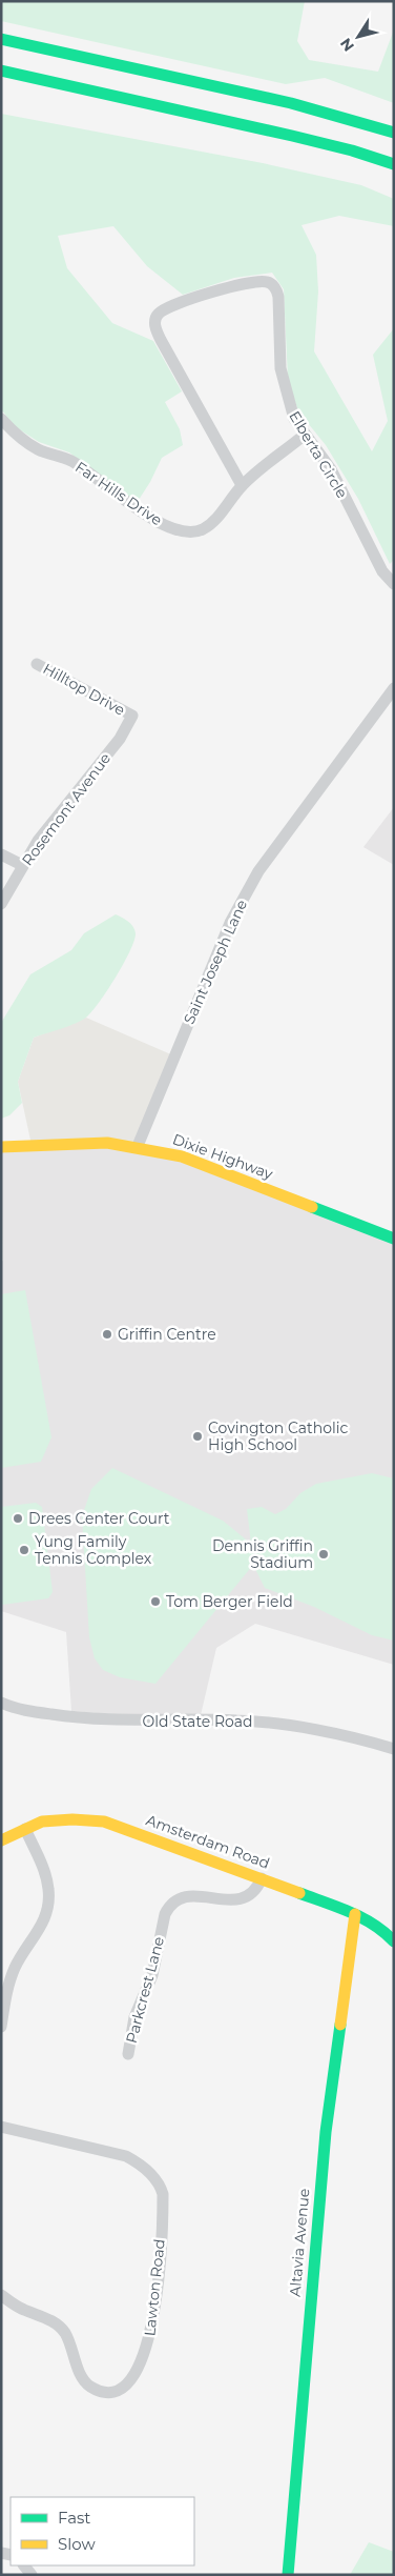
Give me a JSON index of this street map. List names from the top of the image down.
{
  "streets": {
    "main road": ["Dixie Highway", "Amsterdam Road", "Altavia Avenue"],
    "street": [
      "Elberta Circle",
      "Far Hills Drive",
      "Hilltop Drive",
      "Rosemont Avenue",
      "Saint Joseph Lane",
      "Old State Road",
      "Parkcrest Lane",
      "Lawton Road"
    ]
  },
  "crossings": [
    ["Elberta Circle", "Far Hills Drive"],
    ["Hilltop Drive", "Rosemont Avenue"],
    ["Saint Joseph Lane", "Dixie Highway"],
    ["Amsterdam Road", "Parkcrest Lane"],
    ["Amsterdam Road", "Altavia Avenue"]
  ],
  "places": [
    "Griffin Centre",
    "Covington Catholic High School",
    "Drees Center Court",
    "Yung Family Tennis Complex",
    "Dennis Griffin Stadium",
    "Tom Berger Field"
  ],
  "legend": ["Fast", "Slow"],
  "north": "bottom left"
}
